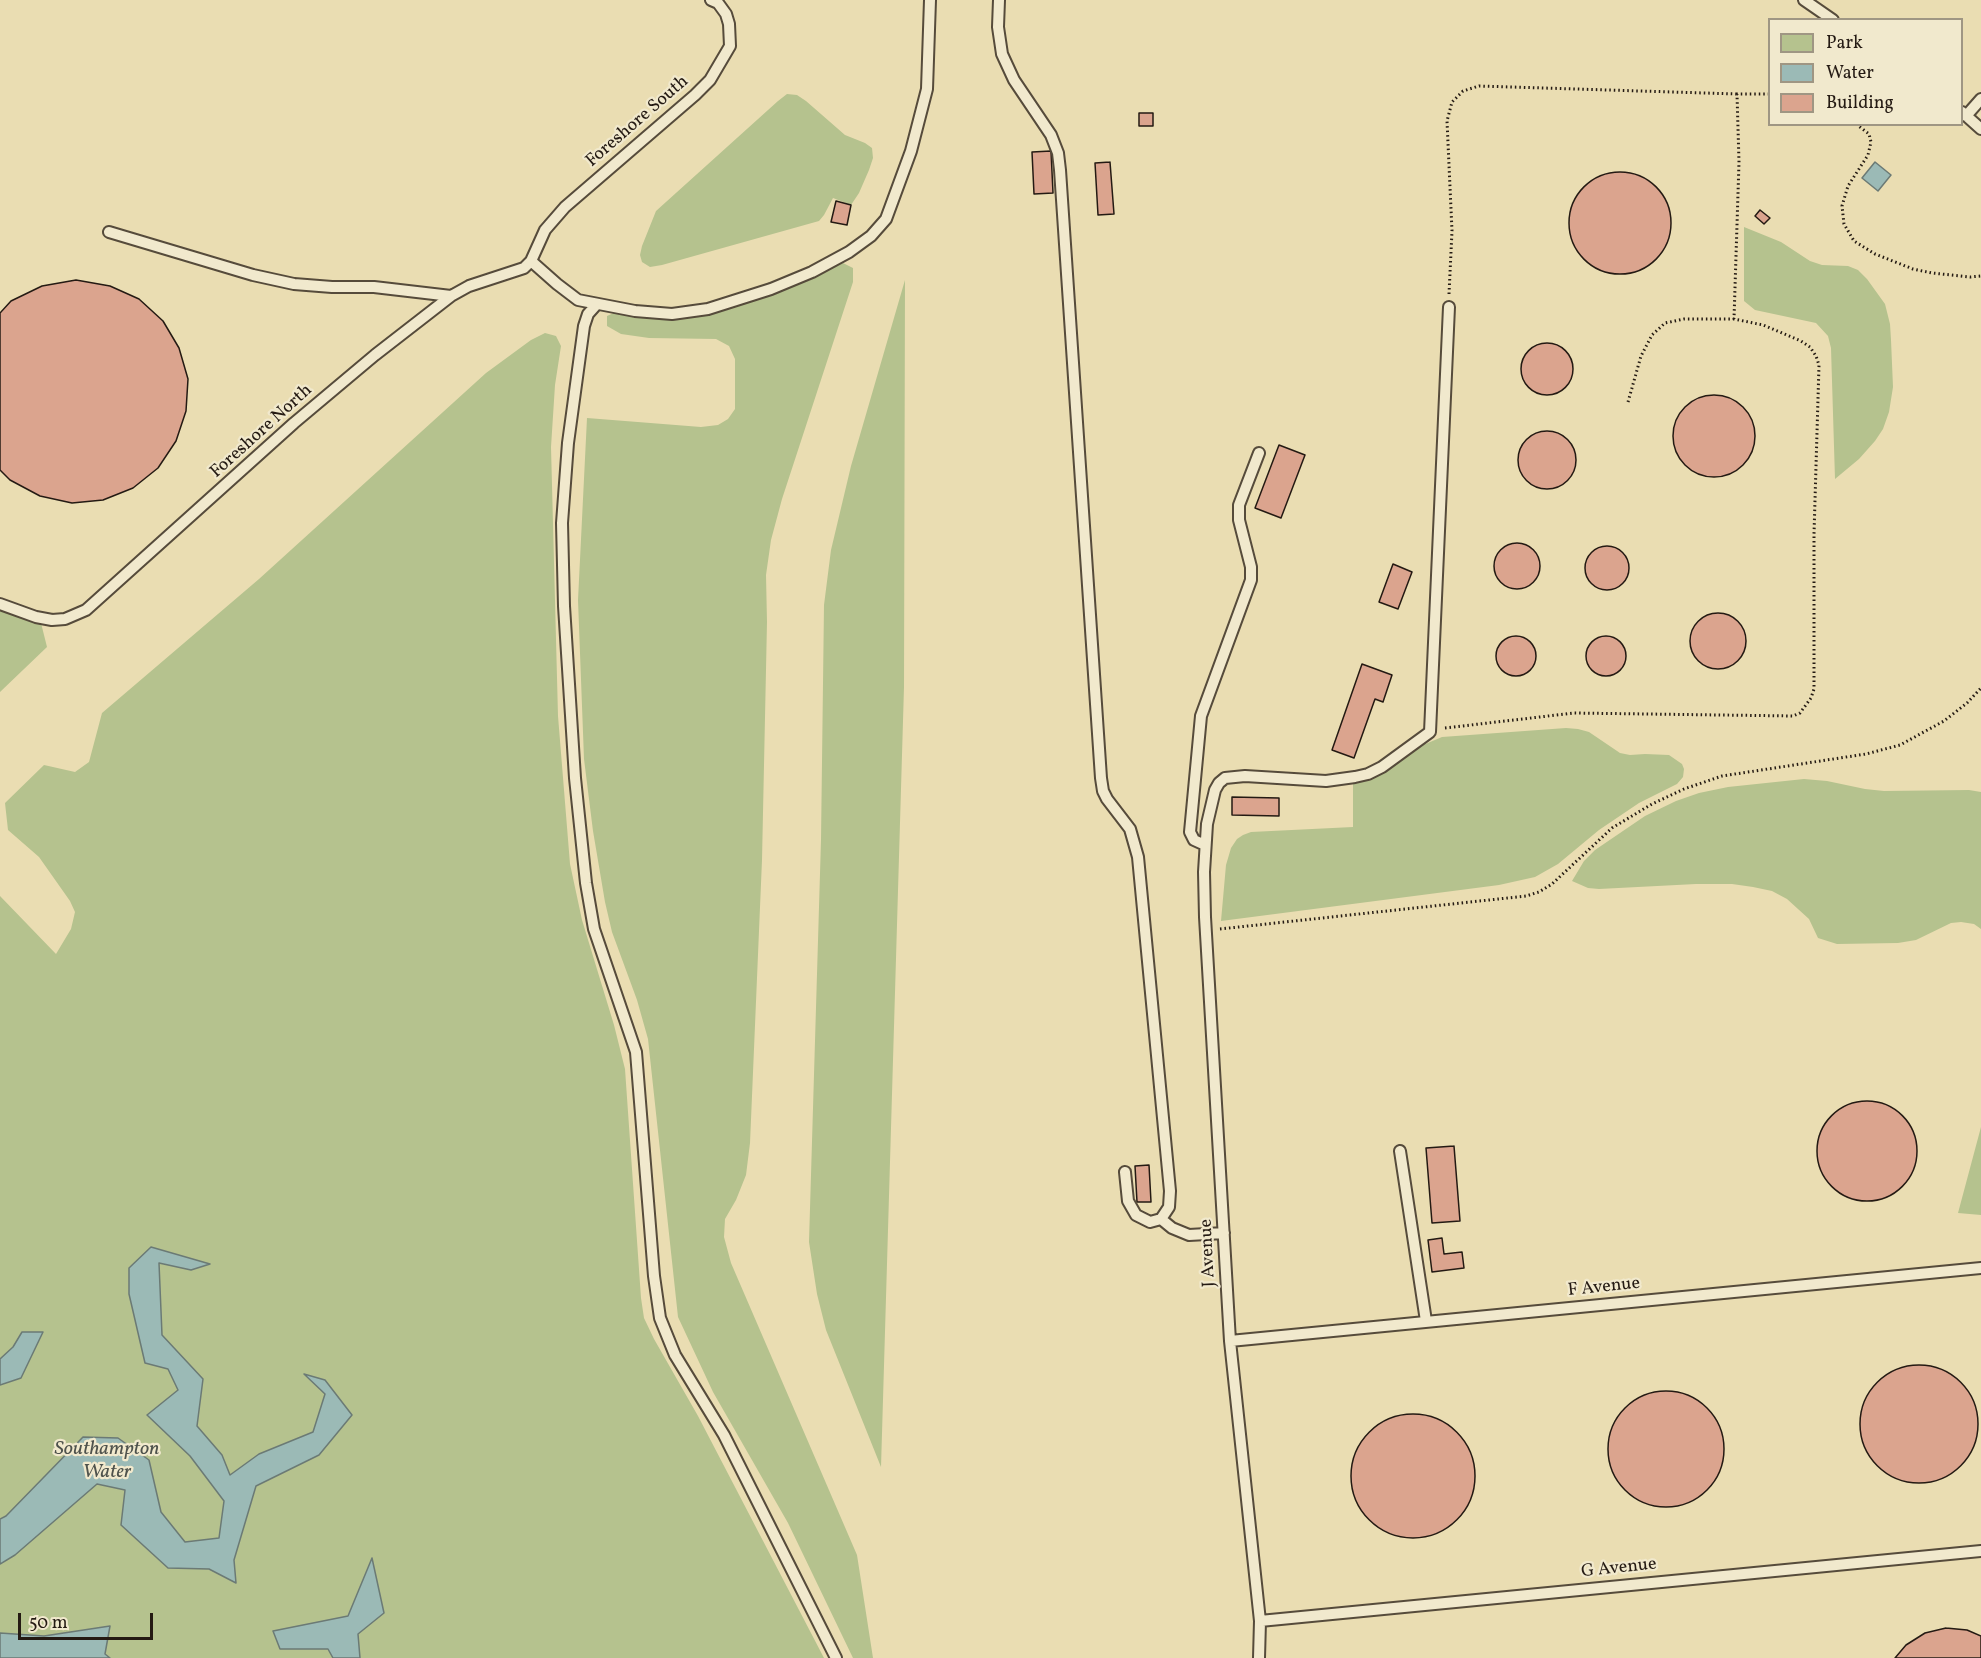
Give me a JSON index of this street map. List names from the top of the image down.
{
  "streets": {
    "lane": [
      "Foreshore South",
      "Foreshore North",
      "J Avenue",
      "F Avenue",
      "G Avenue"
    ]
  },
  "crossings": [
    ["Foreshore South", "Foreshore North"],
    ["J Avenue", "F Avenue"],
    ["J Avenue", "G Avenue"]
  ],
  "water": ["Southampton Water"],
  "legend": ["Park", "Water", "Building"],
  "scale_bar": "50 m"
}
